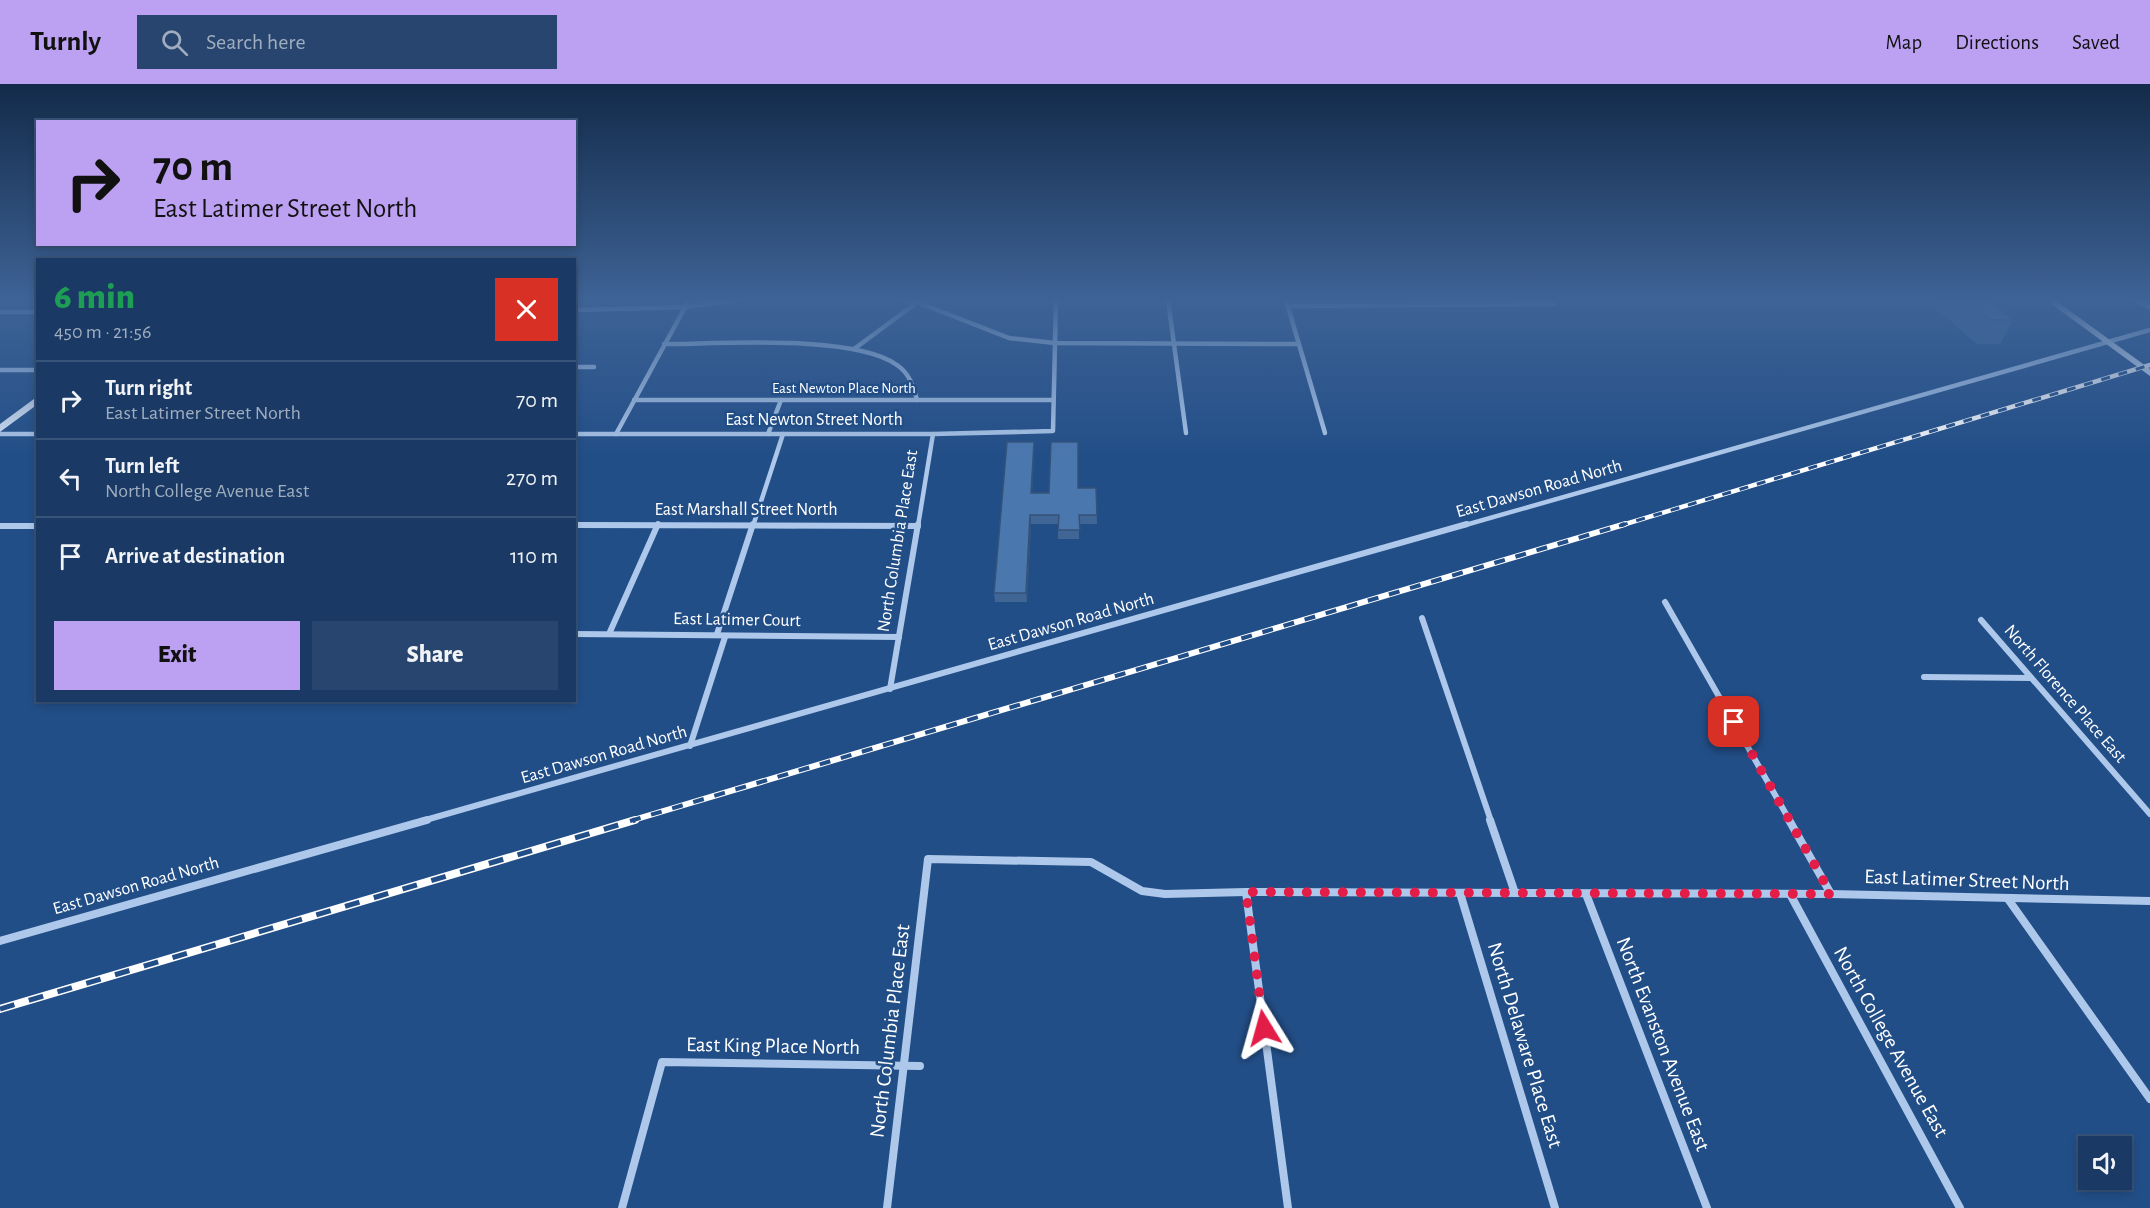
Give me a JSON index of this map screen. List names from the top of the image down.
{
  "streets": {
    "street": [
      "East Newton Place North",
      "East Newton Street North",
      "East Dawson Road North",
      "East Marshall Street North",
      "North Columbia Place East",
      "East Latimer Court",
      "North Florence Place East",
      "East Latimer Street North",
      "North College Avenue East",
      "North Evanston Avenue East",
      "North Delaware Place East",
      "East King Place North"
    ]
  },
  "crossings": [
    ["East Newton Place North", "East Newton Street North"],
    ["East Newton Street North", "North Columbia Place East"],
    ["East Dawson Road North", "North Columbia Place East"],
    ["East Marshall Street North", "North Columbia Place East"],
    ["North Columbia Place East", "East Latimer Court"],
    ["North Columbia Place East", "East Latimer Street North"],
    ["North Columbia Place East", "East King Place North"],
    ["East Latimer Street North", "North College Avenue East"],
    ["East Latimer Street North", "North Evanston Avenue East"],
    ["East Latimer Street North", "North Delaware Place East"]
  ],
  "page": {
    "header": "Turnly",
    "search": "Search here",
    "nav": ["Map", "Directions", "Saved"],
    "turn": ["70 m", "East Latimer Street North"],
    "heading": ["6 min", "450 m · 21:56"],
    "list": [
      {
        "name": "Turn right",
        "note": "East Latimer Street North",
        "value": "70 m"
      },
      {
        "name": "Turn left",
        "note": "North College Avenue East",
        "value": "270 m"
      },
      {
        "name": "Arrive at destination",
        "value": "110 m"
      }
    ],
    "buttons": ["Exit", "Share"]
  }
}
